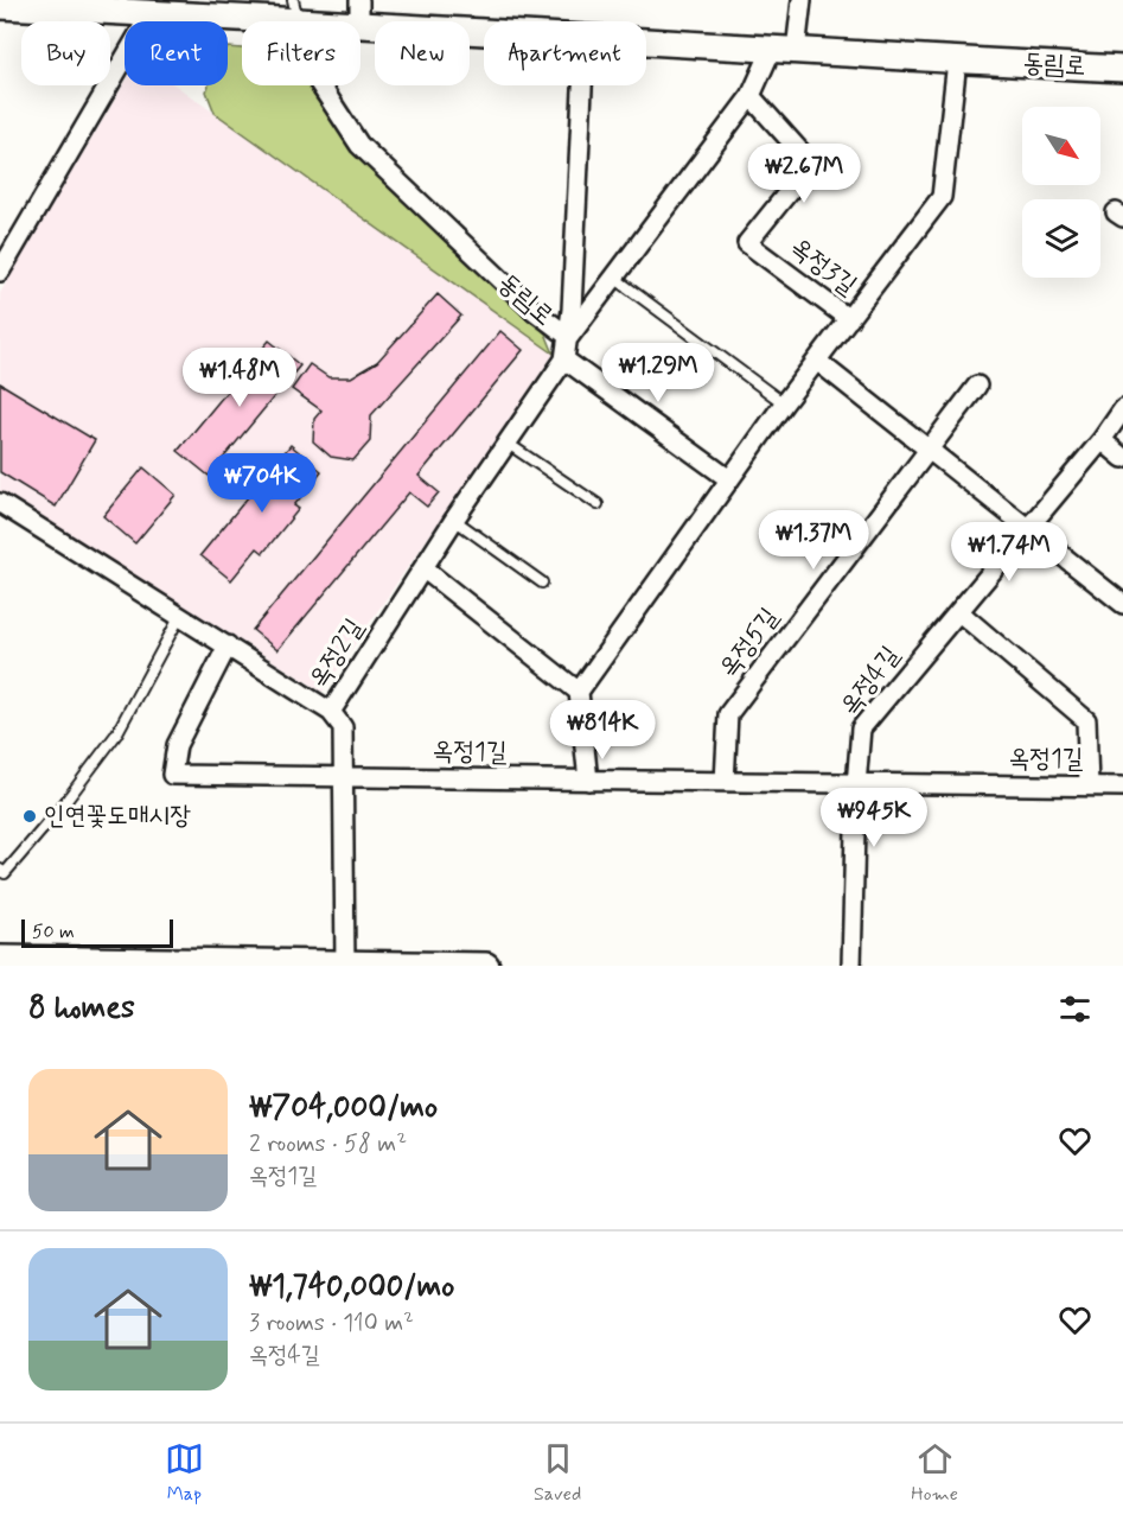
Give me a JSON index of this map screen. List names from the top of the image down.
{
  "streets": {
    "street": [
      "동림로",
      "옥정3길",
      "옥정5길",
      "옥정2길",
      "옥정4길",
      "옥정1길"
    ]
  },
  "crossings": [
    ["동림로", "옥정3길"],
    ["동림로", "옥정2길"],
    ["옥정5길", "옥정1길"],
    ["옥정2길", "옥정1길"],
    ["옥정4길", "옥정1길"]
  ],
  "places": ["인연꽃도매시장"],
  "scale_bar": "50 m",
  "north": "bottom right",
  "page": {
    "chip": [
      "Buy",
      "Rent",
      "Filters",
      "New",
      "Apartment"
    ],
    "price": [
      "₩2.67M",
      "₩1.29M",
      "₩1.48M",
      "₩704K",
      "₩1.37M",
      "₩1.74M",
      "₩814K",
      "₩945K"
    ],
    "scale": "50 m",
    "heading": "8 homes",
    "list": [
      {
        "name": "₩704,000/mo",
        "note": "2 rooms · 58 m² · 옥정1길"
      },
      {
        "name": "₩1,740,000/mo",
        "note": "3 rooms · 110 m² · 옥정4길"
      }
    ],
    "tabs": ["Map", "Saved", "Home"]
  }
}
